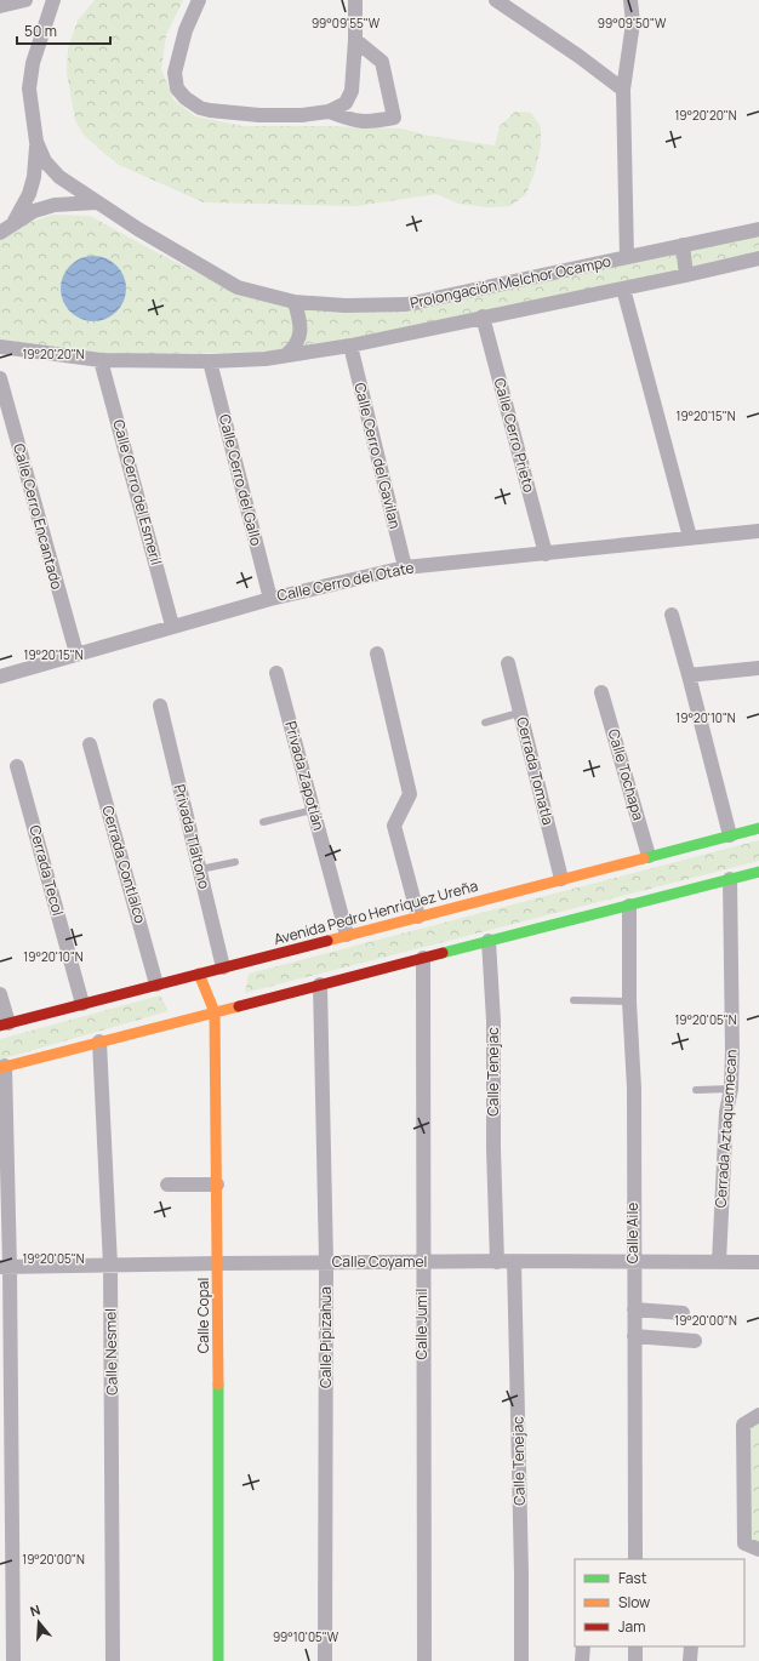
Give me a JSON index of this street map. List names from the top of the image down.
{
  "streets": {
    "main road": ["Avenida Pedro Henríquez Ureña", "Calle Copal"],
    "street": [
      "Prolongación Melchor Ocampo",
      "Calle Cerro Prieto",
      "Calle Cerro del Gavilan",
      "Calle Cerro del Gallo",
      "Calle Cerro del Esmeril",
      "Calle Cerro Encantado",
      "Calle Cerro del Otate",
      "Cerrada Tomatla",
      "Calle Tochapa",
      "Privada Zapotlán",
      "Privada Tlaltono",
      "Cerrada Contlalco",
      "Cerrada Tecol",
      "Calle Tenejac",
      "Cerrada Aztaquemecan",
      "Calle Aile",
      "Calle Coyamel",
      "Calle Jumil",
      "Calle Pipizahua",
      "Calle Nesmel"
    ]
  },
  "crossings": [
    ["Prolongación Melchor Ocampo", "Calle Cerro Prieto"],
    ["Prolongación Melchor Ocampo", "Calle Cerro del Gavilan"],
    ["Prolongación Melchor Ocampo", "Calle Cerro del Gallo"],
    ["Prolongación Melchor Ocampo", "Calle Cerro del Esmeril"],
    ["Calle Cerro Prieto", "Calle Cerro del Otate"],
    ["Calle Cerro del Gavilan", "Calle Cerro del Otate"],
    ["Calle Cerro del Gallo", "Calle Cerro del Otate"],
    ["Calle Cerro del Esmeril", "Calle Cerro del Otate"],
    ["Calle Cerro Encantado", "Calle Cerro del Otate"],
    ["Cerrada Tomatla", "Avenida Pedro Henríquez Ureña"],
    ["Calle Tochapa", "Avenida Pedro Henríquez Ureña"],
    ["Privada Zapotlán", "Avenida Pedro Henríquez Ureña"],
    ["Privada Tlaltono", "Avenida Pedro Henríquez Ureña"],
    ["Cerrada Contlalco", "Avenida Pedro Henríquez Ureña"],
    ["Cerrada Tecol", "Avenida Pedro Henríquez Ureña"],
    ["Avenida Pedro Henríquez Ureña", "Calle Copal"],
    ["Calle Tenejac", "Calle Coyamel"],
    ["Cerrada Aztaquemecan", "Calle Coyamel"],
    ["Calle Aile", "Calle Coyamel"],
    ["Calle Coyamel", "Calle Copal"],
    ["Calle Coyamel", "Calle Jumil"],
    ["Calle Coyamel", "Calle Pipizahua"],
    ["Calle Coyamel", "Calle Nesmel"]
  ],
  "legend": ["Fast", "Slow", "Jam"],
  "scale_bar": "50 m",
  "north": "top",
  "coordinates": [
    "99°09'55\"W",
    "99°09'50\"W",
    "19°20'20\"N",
    "19°20'15\"N",
    "19°20'10\"N",
    "19°20'05\"N",
    "19°20'00\"N",
    "99°10'05\"W"
  ]
}
